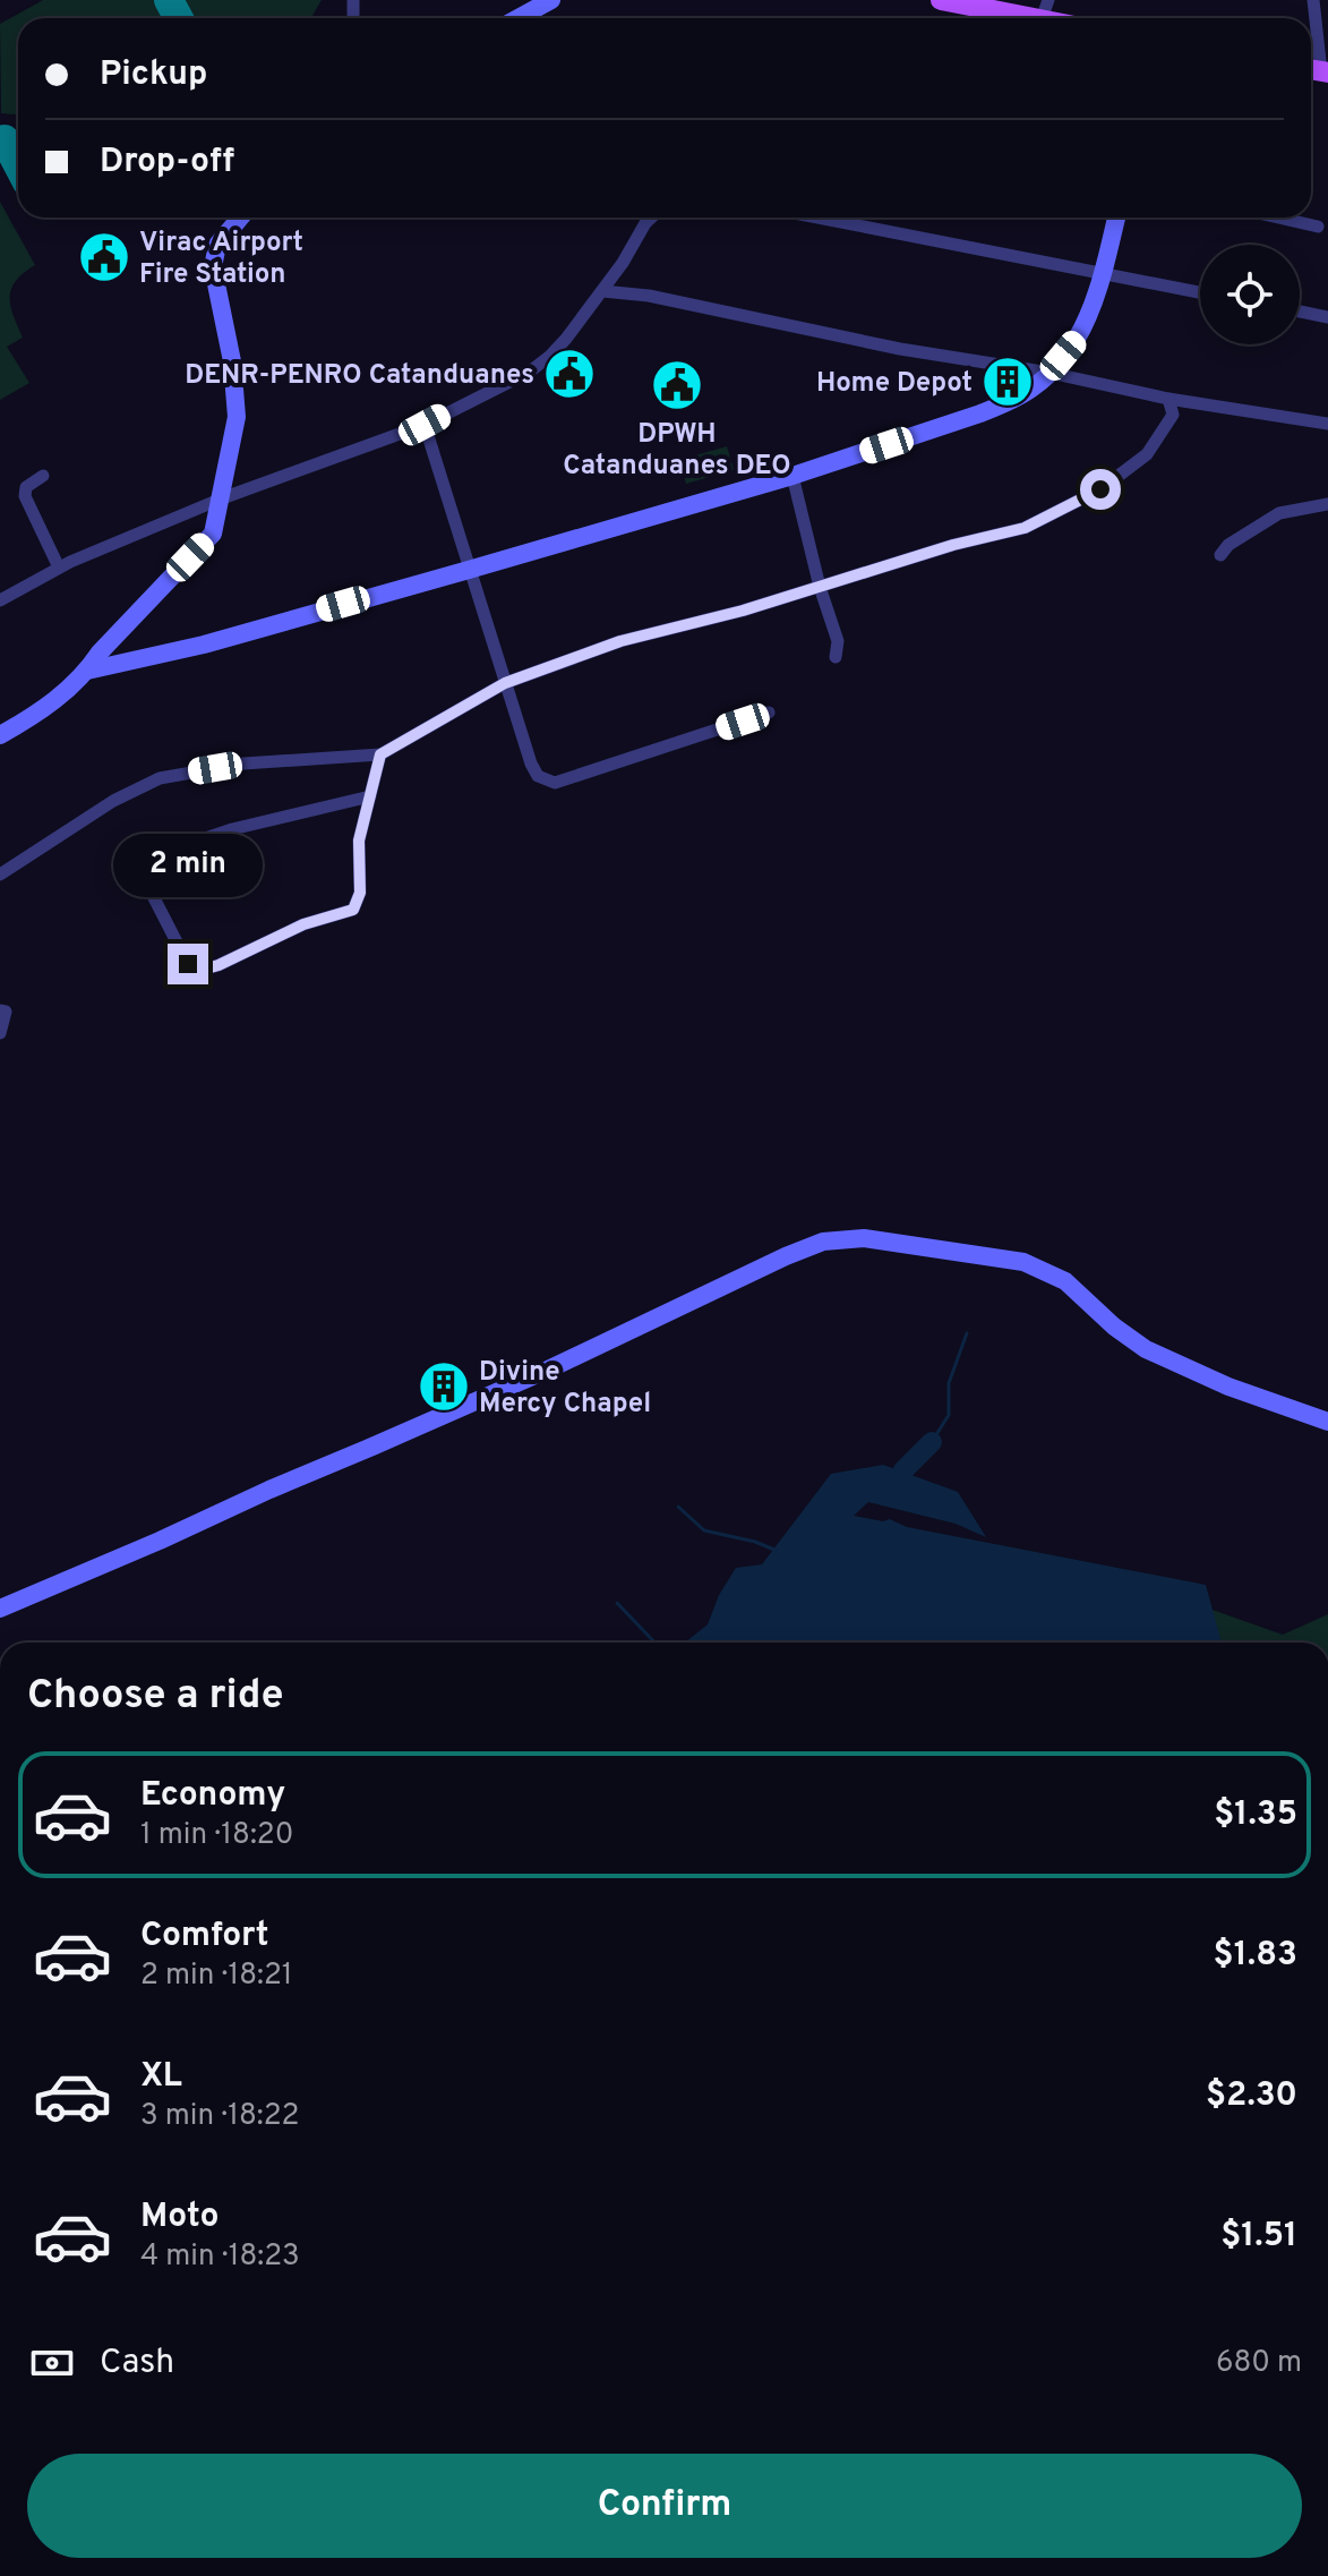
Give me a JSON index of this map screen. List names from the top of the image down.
{
  "places": {
    "public building": ["Virac Airport Fire Station", "DENR-PENRO Catanduanes", "DPWH Catanduanes DEO"],
    "building": ["Home Depot", "Divine Mercy Chapel"]
  },
  "page": {
    "banner": ["Pickup", "Drop-off"],
    "bubble": "2 min",
    "heading": "Choose a ride",
    "list": [
      {
        "name": "Economy",
        "note": "1 min · 18:20",
        "value": "$1.35"
      },
      {
        "name": "Comfort",
        "note": "2 min · 18:21",
        "value": "$1.83"
      },
      {
        "name": "XL",
        "note": "3 min · 18:22",
        "value": "$2.30"
      },
      {
        "name": "Moto",
        "note": "4 min · 18:23",
        "value": "$1.51"
      }
    ],
    "pay": ["Cash", "680 m"],
    "buttons": "Confirm"
  }
}
